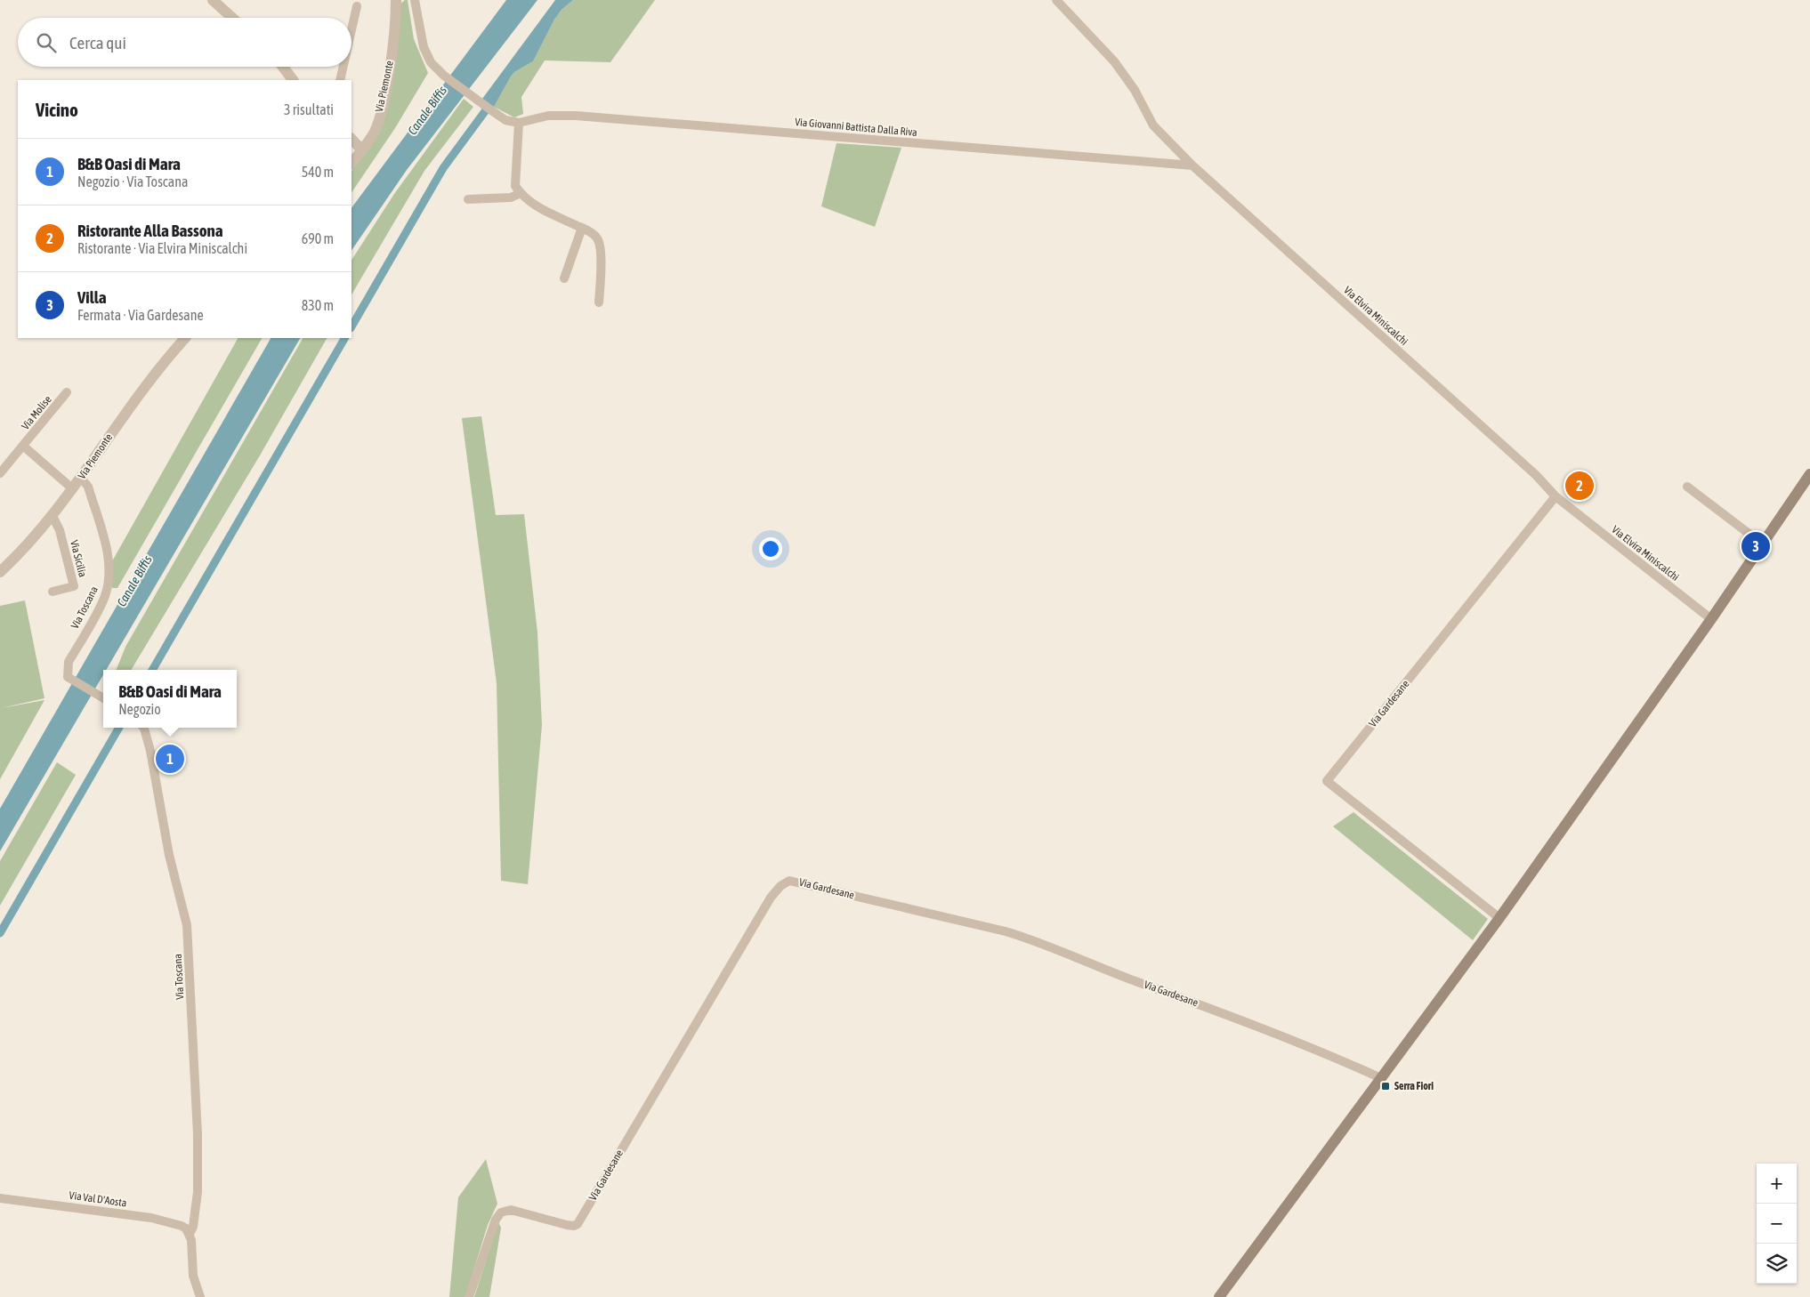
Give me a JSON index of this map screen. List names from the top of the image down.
{
  "streets": {
    "street": [
      "Via Piemonte",
      "Via Giovanni Battista Dalla Riva",
      "Via Elvira Miniscalchi",
      "Via Molise",
      "Via Sicilia",
      "Via Toscana",
      "Via Gardesane",
      "Via Val D'Aosta"
    ]
  },
  "crossings": [
    ["Via Piemonte", "Via Molise"],
    ["Via Piemonte", "Via Sicilia"],
    ["Via Piemonte", "Via Toscana"],
    ["Via Giovanni Battista Dalla Riva", "Via Elvira Miniscalchi"],
    ["Via Elvira Miniscalchi", "Via Gardesane"],
    ["Via Toscana", "Via Val D'Aosta"]
  ],
  "water": ["Canale Biffis"],
  "places": {
    "transit": ["Serra Fiori"]
  },
  "page": {
    "search": "Cerca qui",
    "heading": ["Vicino", "3 risultati"],
    "list": [
      {
        "mark": "1",
        "name": "B&B Oasi di Mara",
        "note": "Negozio · Via Toscana",
        "value": "540 m"
      },
      {
        "mark": "2",
        "name": "Ristorante Alla Bassona",
        "note": "Ristorante · Via Elvira Miniscalchi",
        "value": "690 m"
      },
      {
        "mark": "3",
        "name": "Villa",
        "note": "Fermata · Via Gardesane",
        "value": "830 m"
      }
    ],
    "pins": ["2", "3", "1"],
    "popup": ["B&B Oasi di Mara", "Negozio"],
    "map_buttons": ["+", "−"]
  }
}
